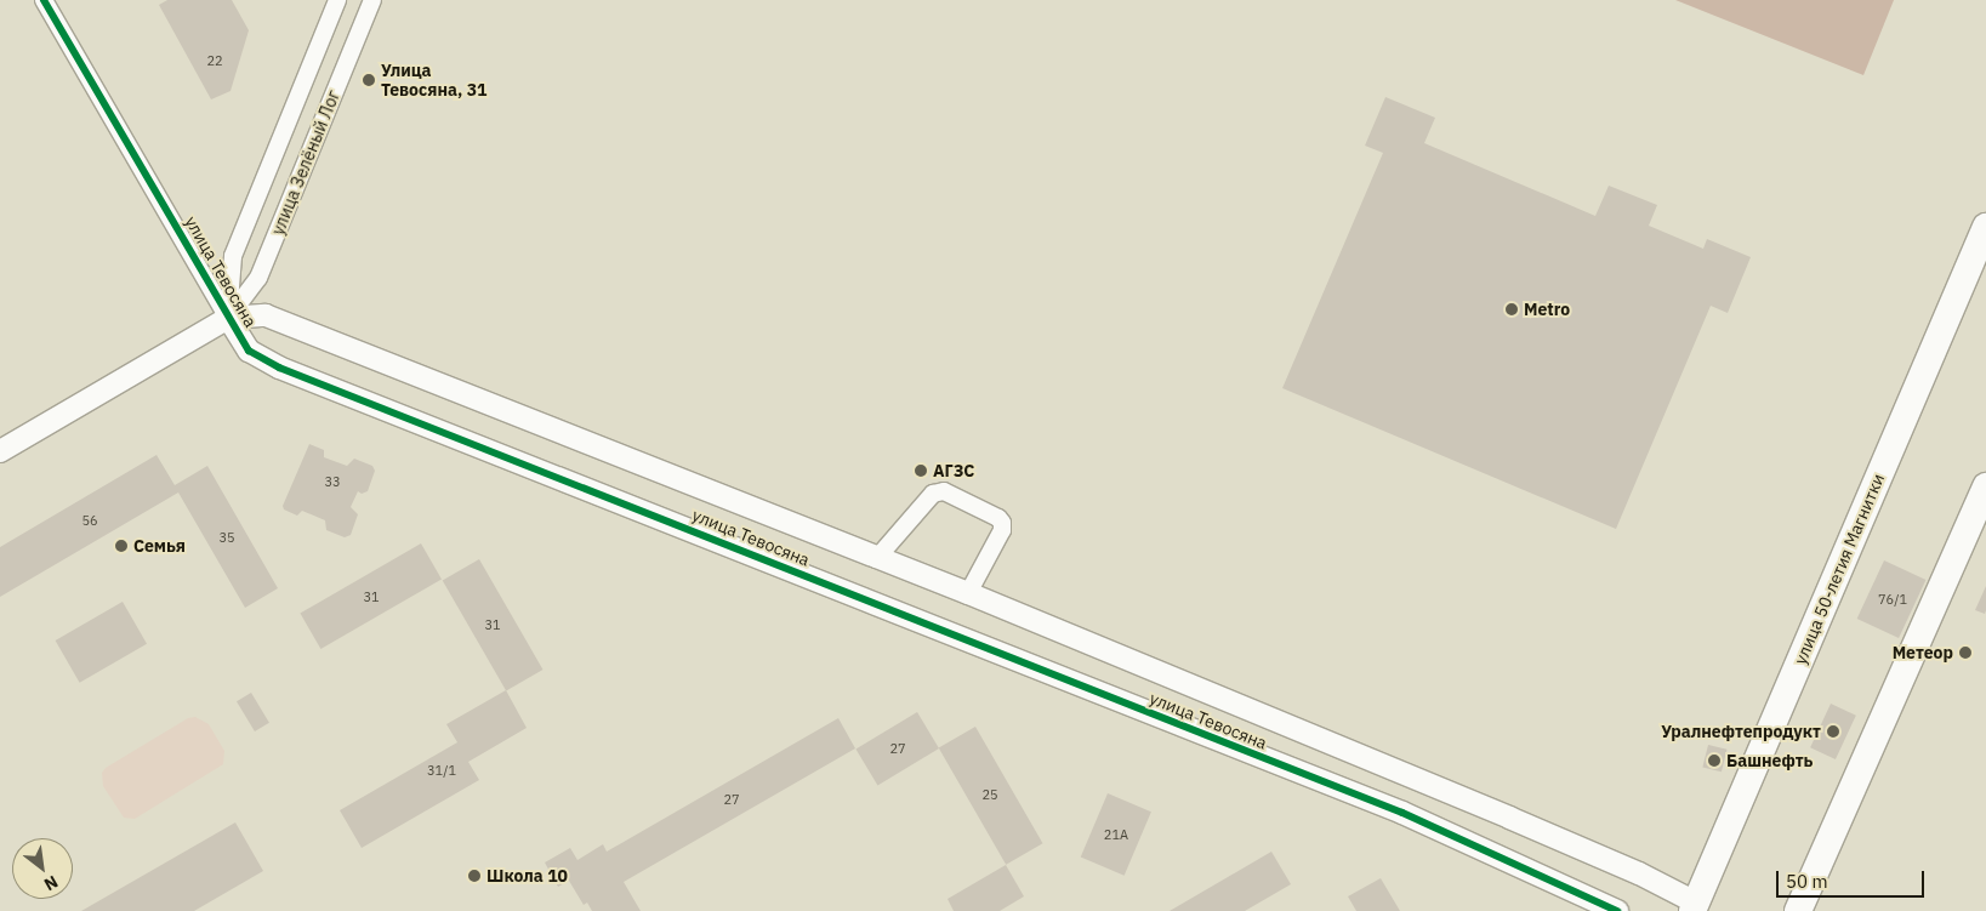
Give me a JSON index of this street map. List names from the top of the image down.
{
  "streets": {
    "main road": ["улица 50-летия Магнитки"],
    "street": ["улица Зелёный Лог", "улица Тевосяна"]
  },
  "crossings": [
    ["улица Зелёный Лог", "улица Тевосяна"],
    ["улица Тевосяна", "улица 50-летия Магнитки"]
  ],
  "places": [
    "Улица Тевосяна, 31",
    "Metro",
    "АГЗС",
    "Семья",
    "Метеор",
    "Уралнефтепродукт",
    "Башнефть",
    "Школа 10"
  ],
  "house_numbers": [
    "22",
    "33",
    "56",
    "35",
    "31",
    "76/1",
    "31",
    "27",
    "31/1",
    "25",
    "27",
    "21А"
  ],
  "scale_bar": "50 m",
  "north": "bottom right"
}
